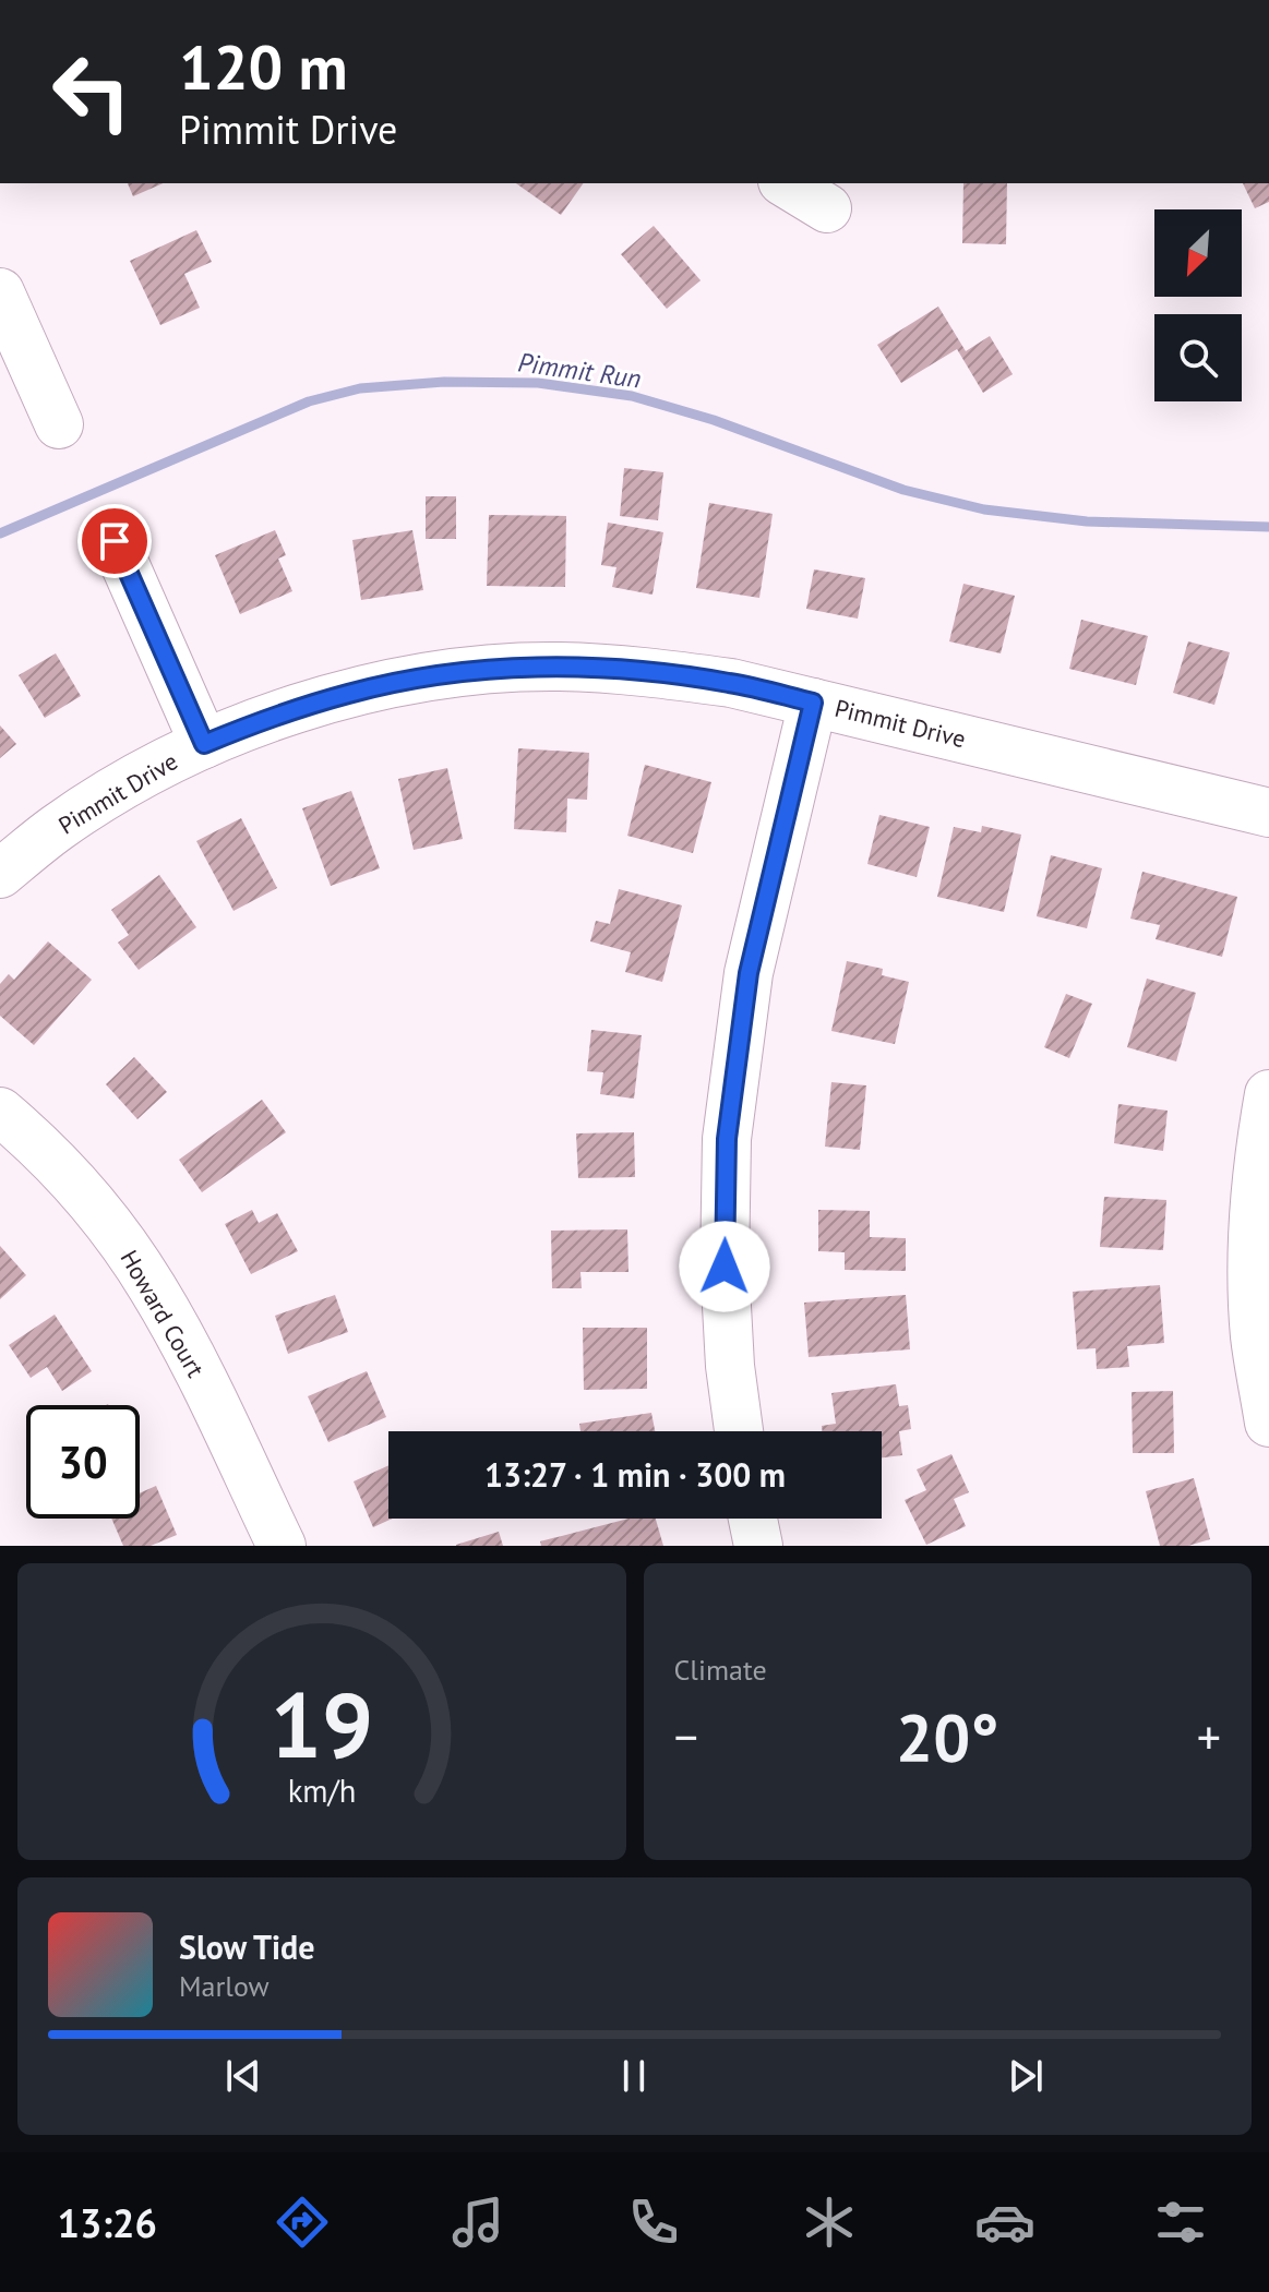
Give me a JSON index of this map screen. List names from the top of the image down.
{
  "streets": {
    "street": ["Pimmit Drive", "Howard Court"]
  },
  "water": ["Pimmit Run"],
  "north": "bottom left",
  "page": {
    "turn": ["120 m", "Pimmit Drive"],
    "limit": "30",
    "trip": "13:27 · 1 min · 300 m",
    "tile": "Climate",
    "heat": ["−", "20°", "+"],
    "song": ["Slow Tide", "Marlow"],
    "tabs": "13:26",
    "gauge": ["19", "km/h"]
  }
}
